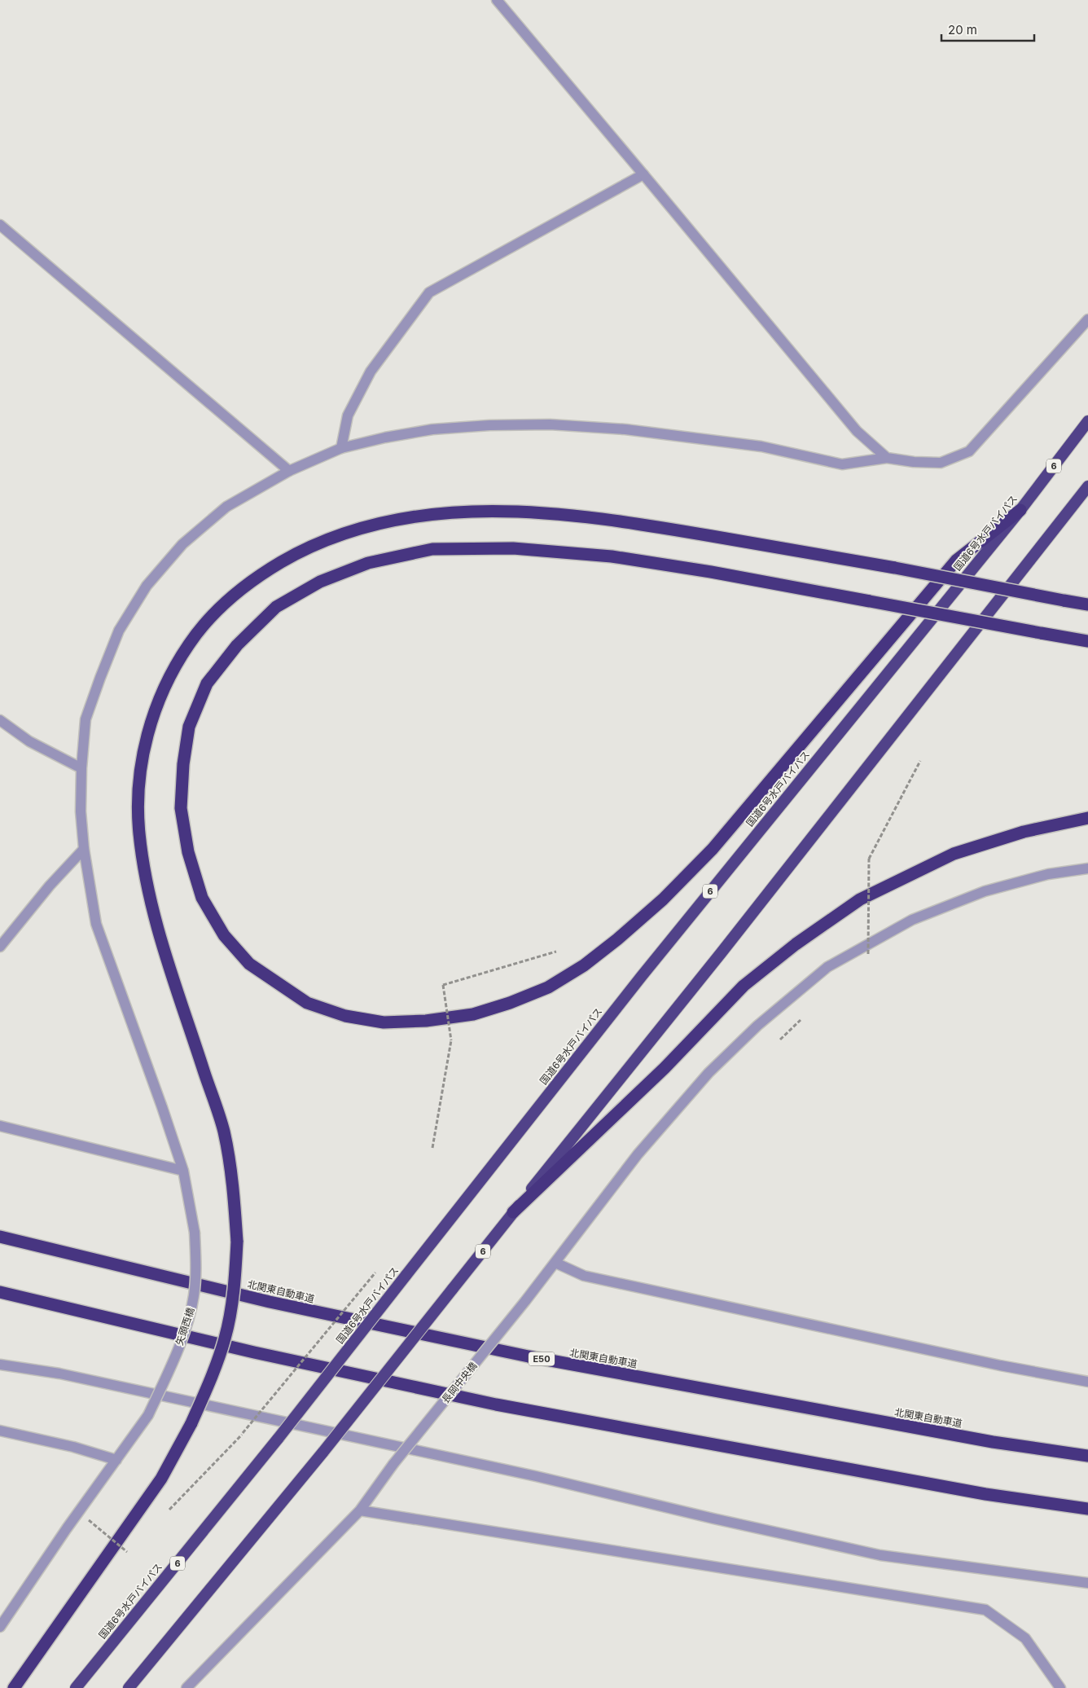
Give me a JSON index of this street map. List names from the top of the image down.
{
  "streets": {
    "highway": [
      "6",
      "国道6号水戸バイパス",
      "北関東自動車道",
      "E50"
    ],
    "street": ["矢頭西橋", "長岡中央橋"]
  },
  "scale_bar": "20 m"
}
